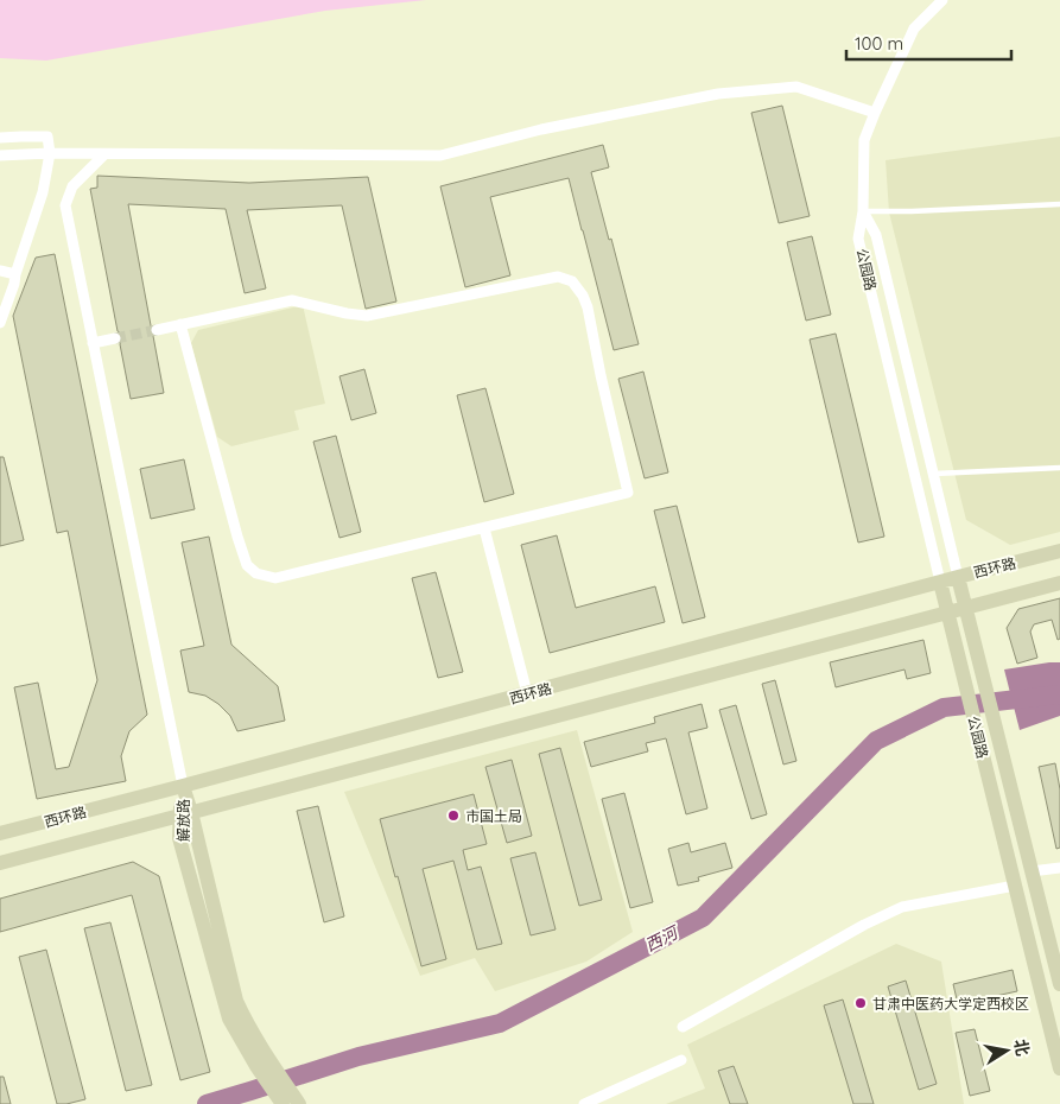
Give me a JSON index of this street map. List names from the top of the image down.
{
  "streets": {
    "main road": ["公园路", "西环路", "解放路"]
  },
  "crossings": [
    ["公园路", "西环路"],
    ["西环路", "解放路"]
  ],
  "water": ["西河"],
  "places": ["市国土局", "甘肃中医药大学定西校区"],
  "scale_bar": "100 m",
  "north": "right"
}
